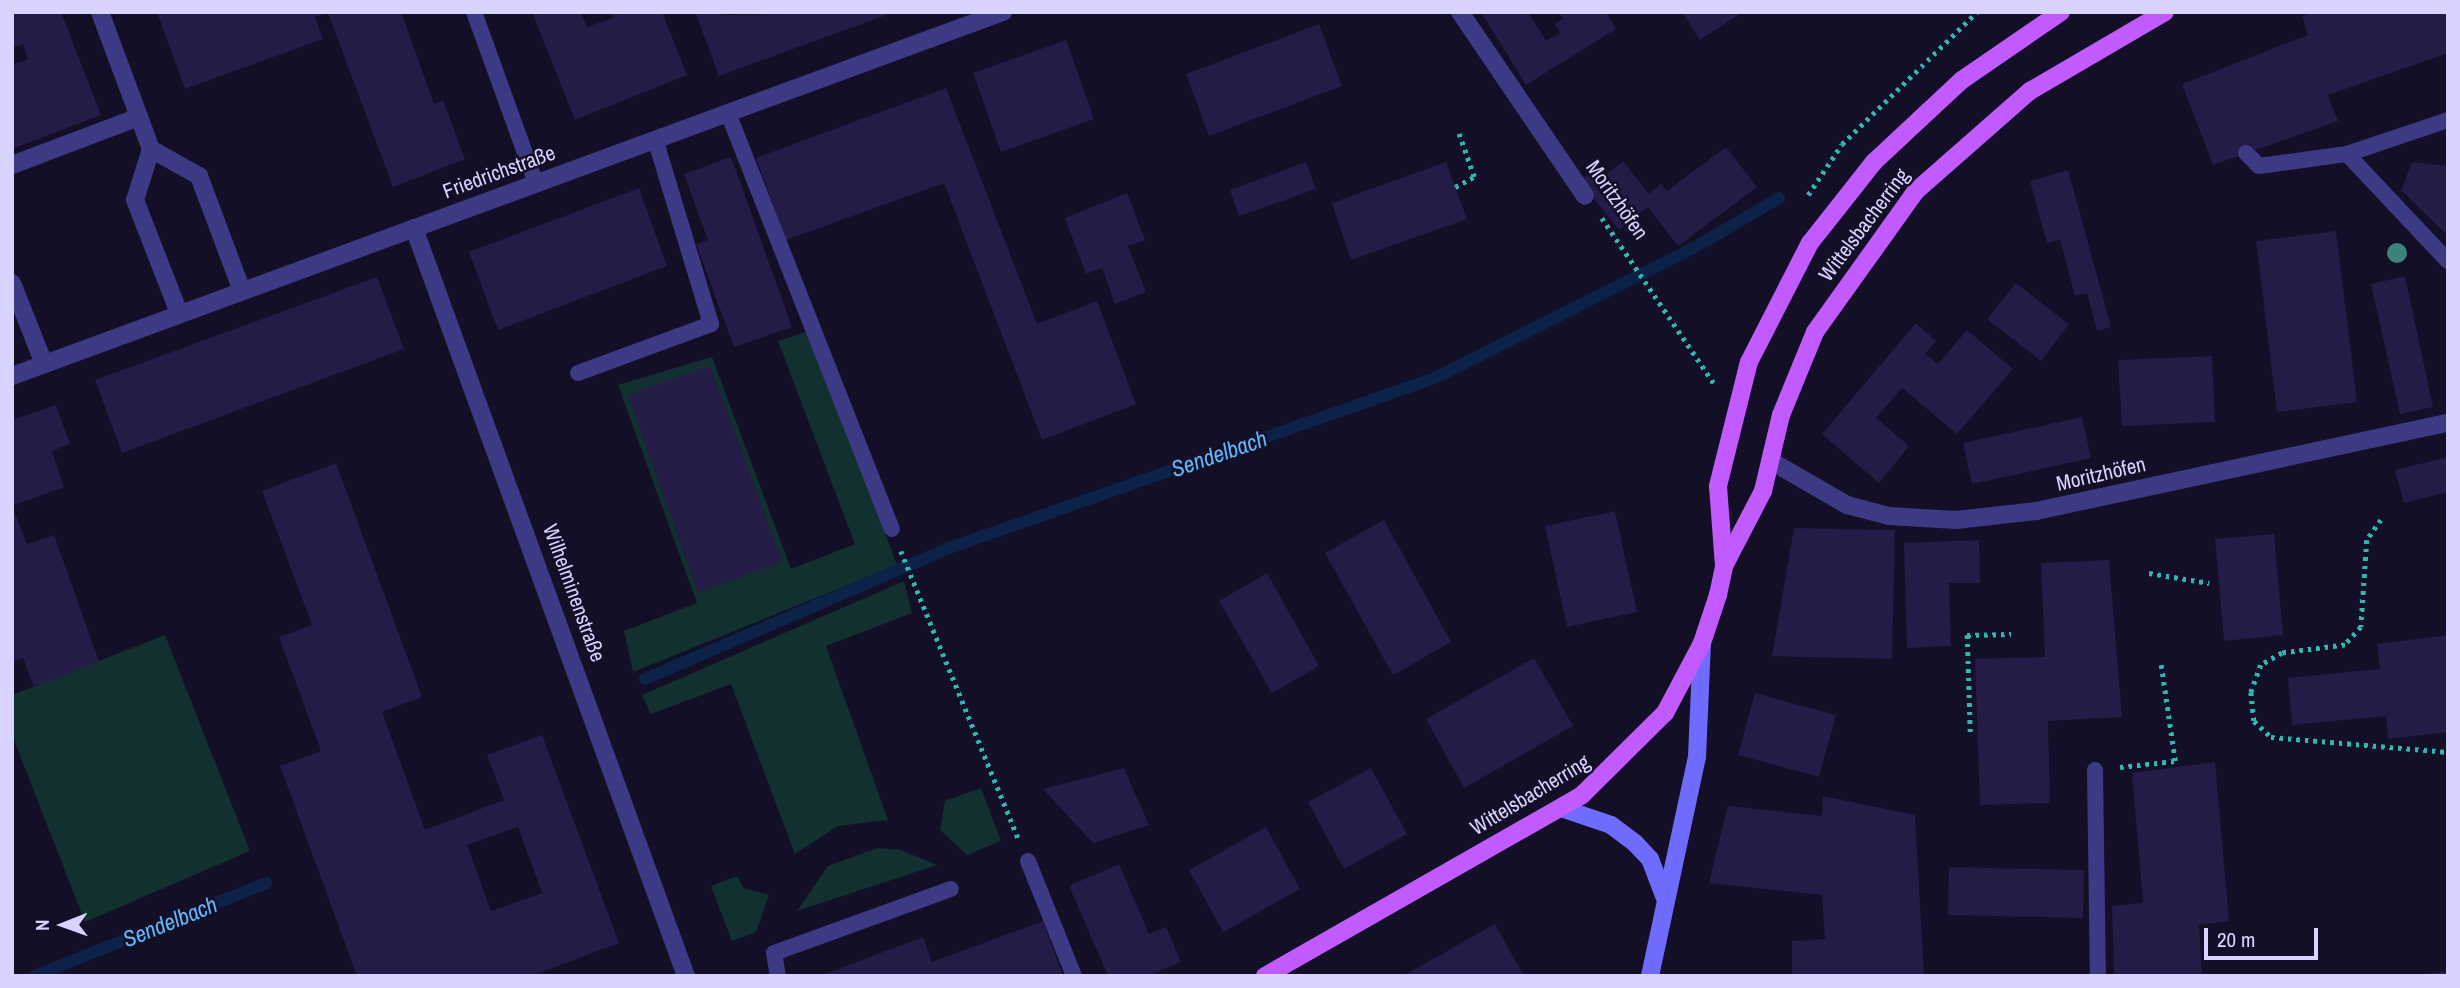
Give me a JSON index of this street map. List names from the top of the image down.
{
  "streets": {
    "main road": ["Wittelsbacherring"],
    "street": ["Friedrichstraße", "Moritzhöfen", "Wilhelminenstraße"]
  },
  "crossings": [
    ["Friedrichstraße", "Wilhelminenstraße"],
    ["Moritzhöfen", "Wittelsbacherring"]
  ],
  "water": ["Sendelbach"],
  "scale_bar": "20 m",
  "north": "left"
}
